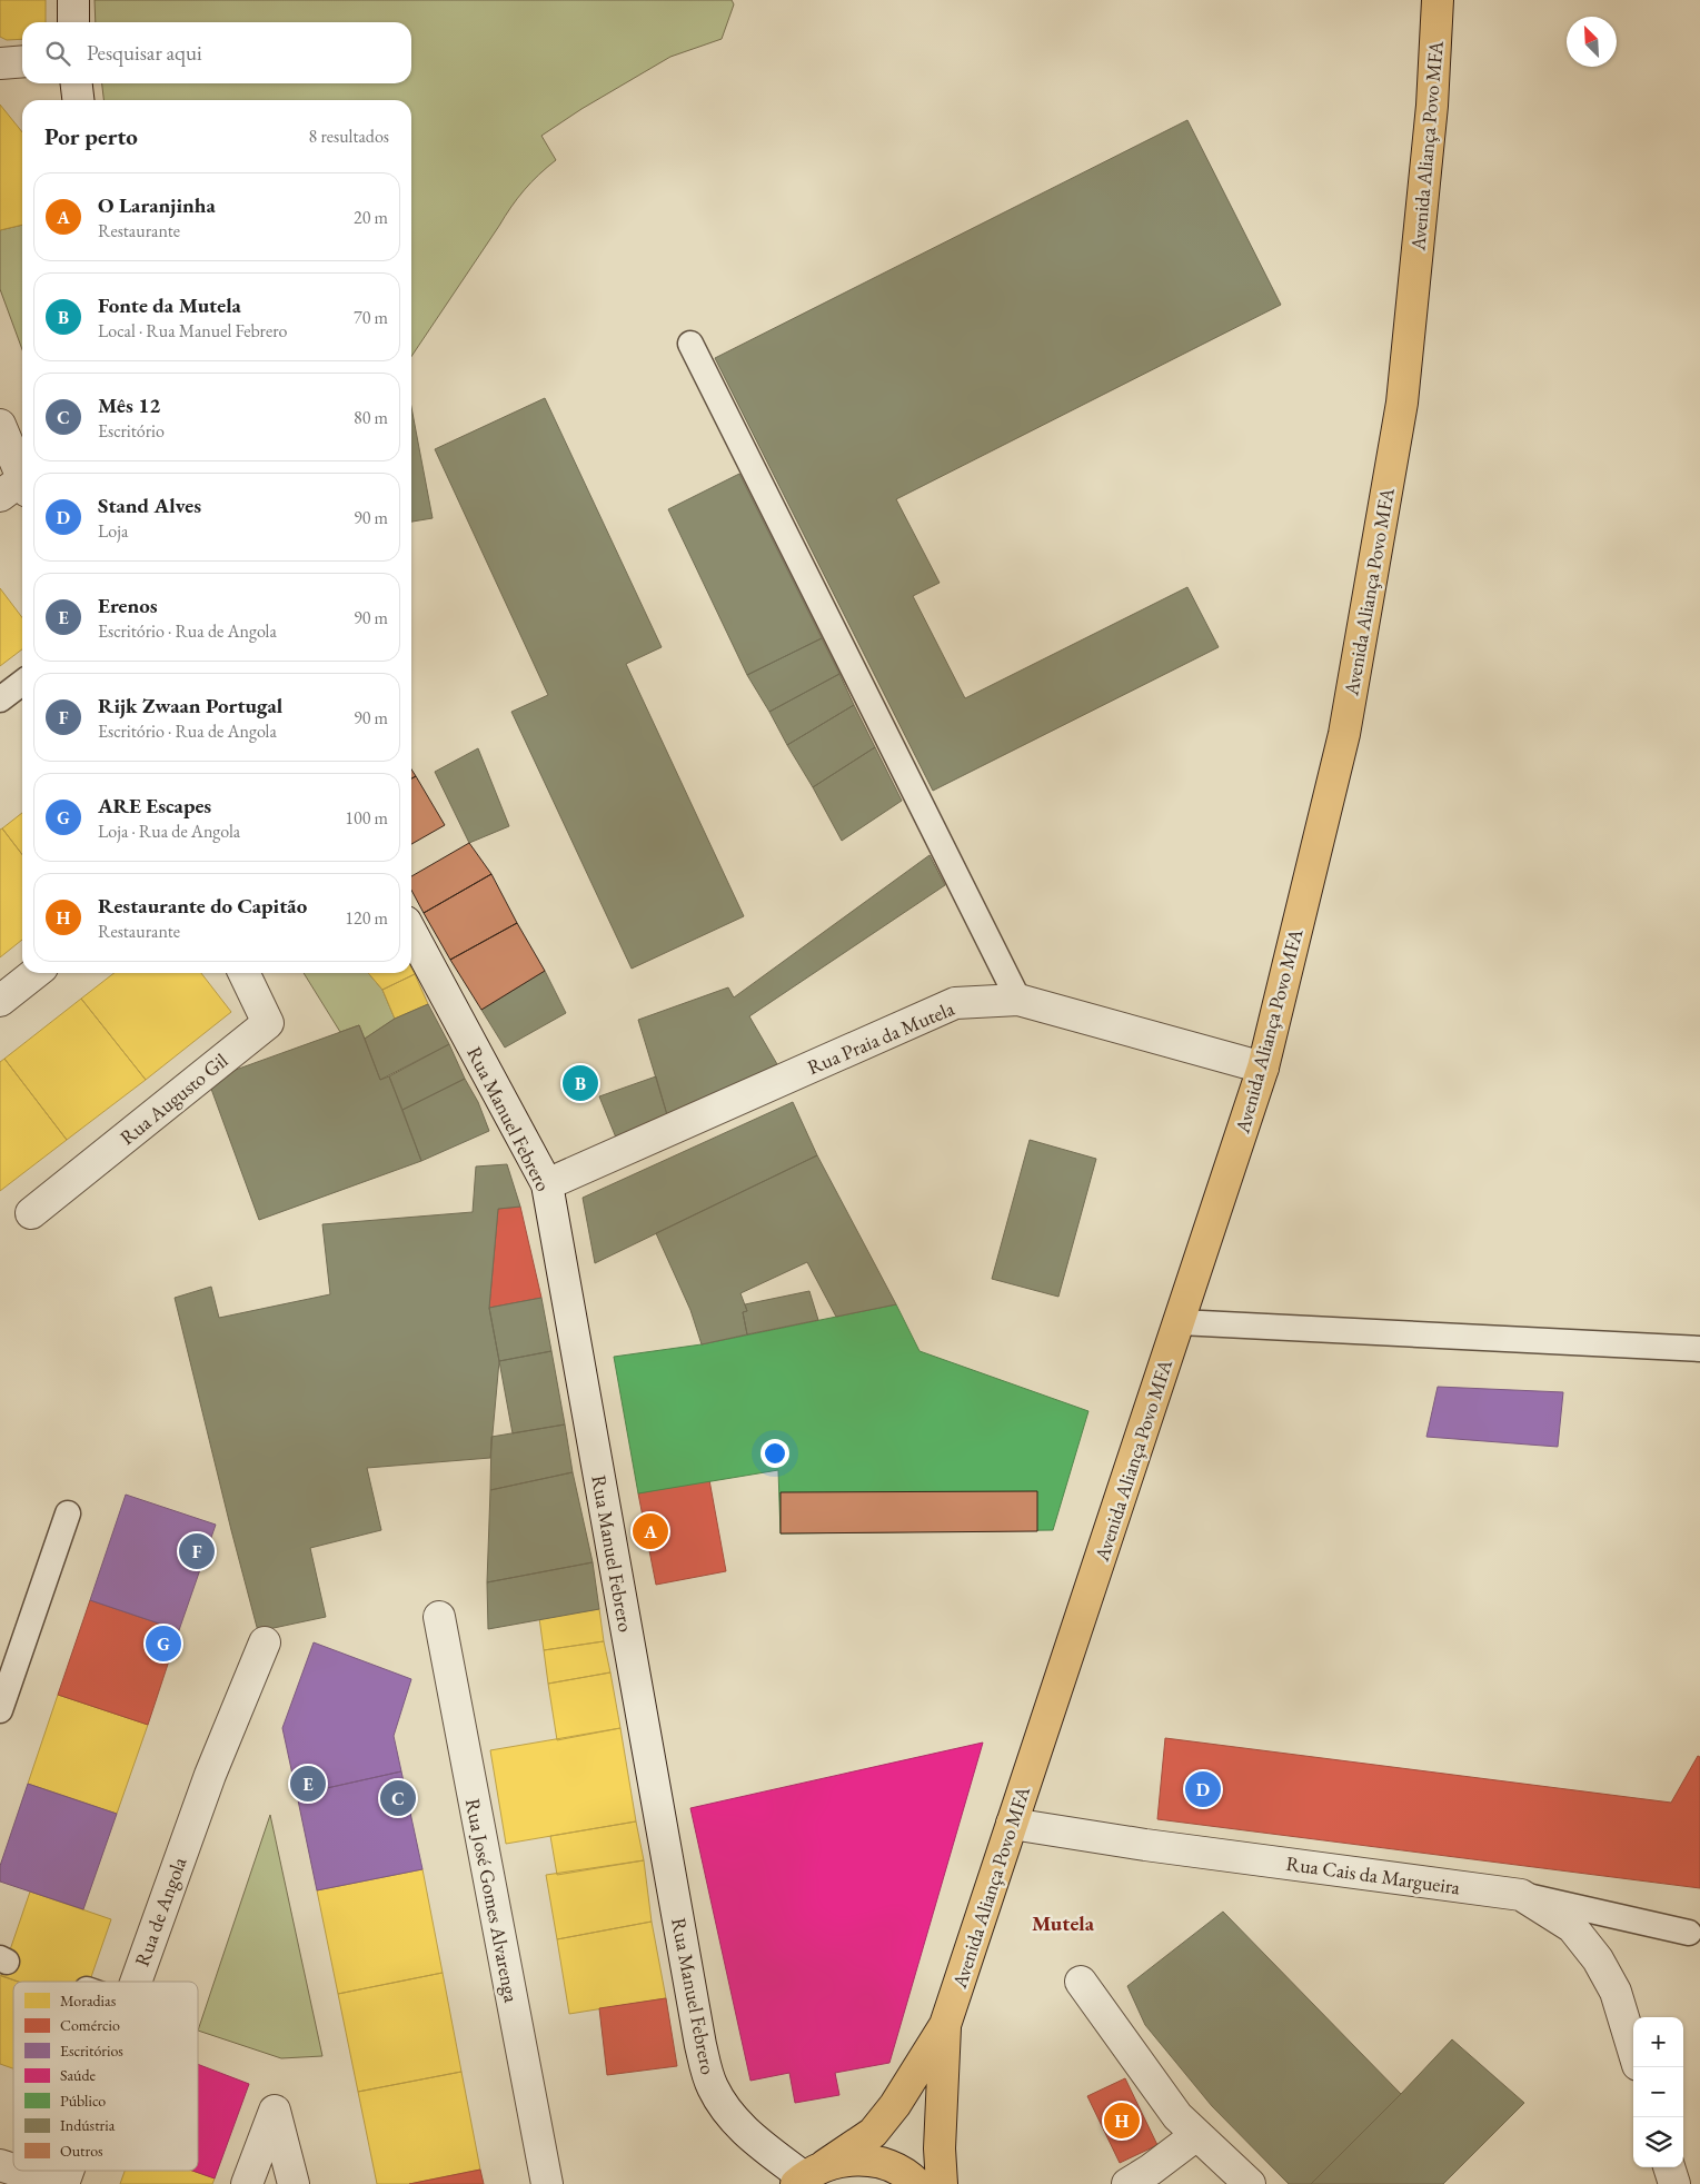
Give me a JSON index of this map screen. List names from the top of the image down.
{
  "streets": {
    "main road": ["Avenida Aliança Povo MFA"],
    "street": [
      "Rua Praia da Mutela",
      "Rua Augusto Gil",
      "Rua Manuel Febrero",
      "Rua Cais da Margueira",
      "Rua José Gomes Alvarenga",
      "Rua de Angola"
    ]
  },
  "crossings": [
    ["Avenida Aliança Povo MFA", "Rua Praia da Mutela"],
    ["Avenida Aliança Povo MFA", "Rua Manuel Febrero"],
    ["Avenida Aliança Povo MFA", "Rua Cais da Margueira"],
    ["Rua Praia da Mutela", "Rua Manuel Febrero"]
  ],
  "districts": ["Mutela"],
  "legend": [
    "Moradias",
    "Comércio",
    "Escritórios",
    "Saúde",
    "Público",
    "Indústria",
    "Outros"
  ],
  "north": "top left",
  "page": {
    "search": "Pesquisar aqui",
    "heading": ["Por perto", "8 resultados"],
    "list": [
      {
        "mark": "A",
        "name": "O Laranjinha",
        "note": "Restaurante",
        "value": "20 m"
      },
      {
        "mark": "B",
        "name": "Fonte da Mutela",
        "note": "Local · Rua Manuel Febrero",
        "value": "70 m"
      },
      {
        "mark": "C",
        "name": "Mês 12",
        "note": "Escritório",
        "value": "80 m"
      },
      {
        "mark": "D",
        "name": "Stand Alves",
        "note": "Loja",
        "value": "90 m"
      },
      {
        "mark": "E",
        "name": "Erenos",
        "note": "Escritório · Rua de Angola",
        "value": "90 m"
      },
      {
        "mark": "F",
        "name": "Rijk Zwaan Portugal",
        "note": "Escritório · Rua de Angola",
        "value": "90 m"
      },
      {
        "mark": "G",
        "name": "ARE Escapes",
        "note": "Loja · Rua de Angola",
        "value": "100 m"
      },
      {
        "mark": "H",
        "name": "Restaurante do Capitão",
        "note": "Restaurante",
        "value": "120 m"
      }
    ],
    "pins": [
      "B",
      "A",
      "F",
      "G",
      "E",
      "D",
      "C",
      "H"
    ],
    "map_buttons": ["+", "−"]
  }
}
